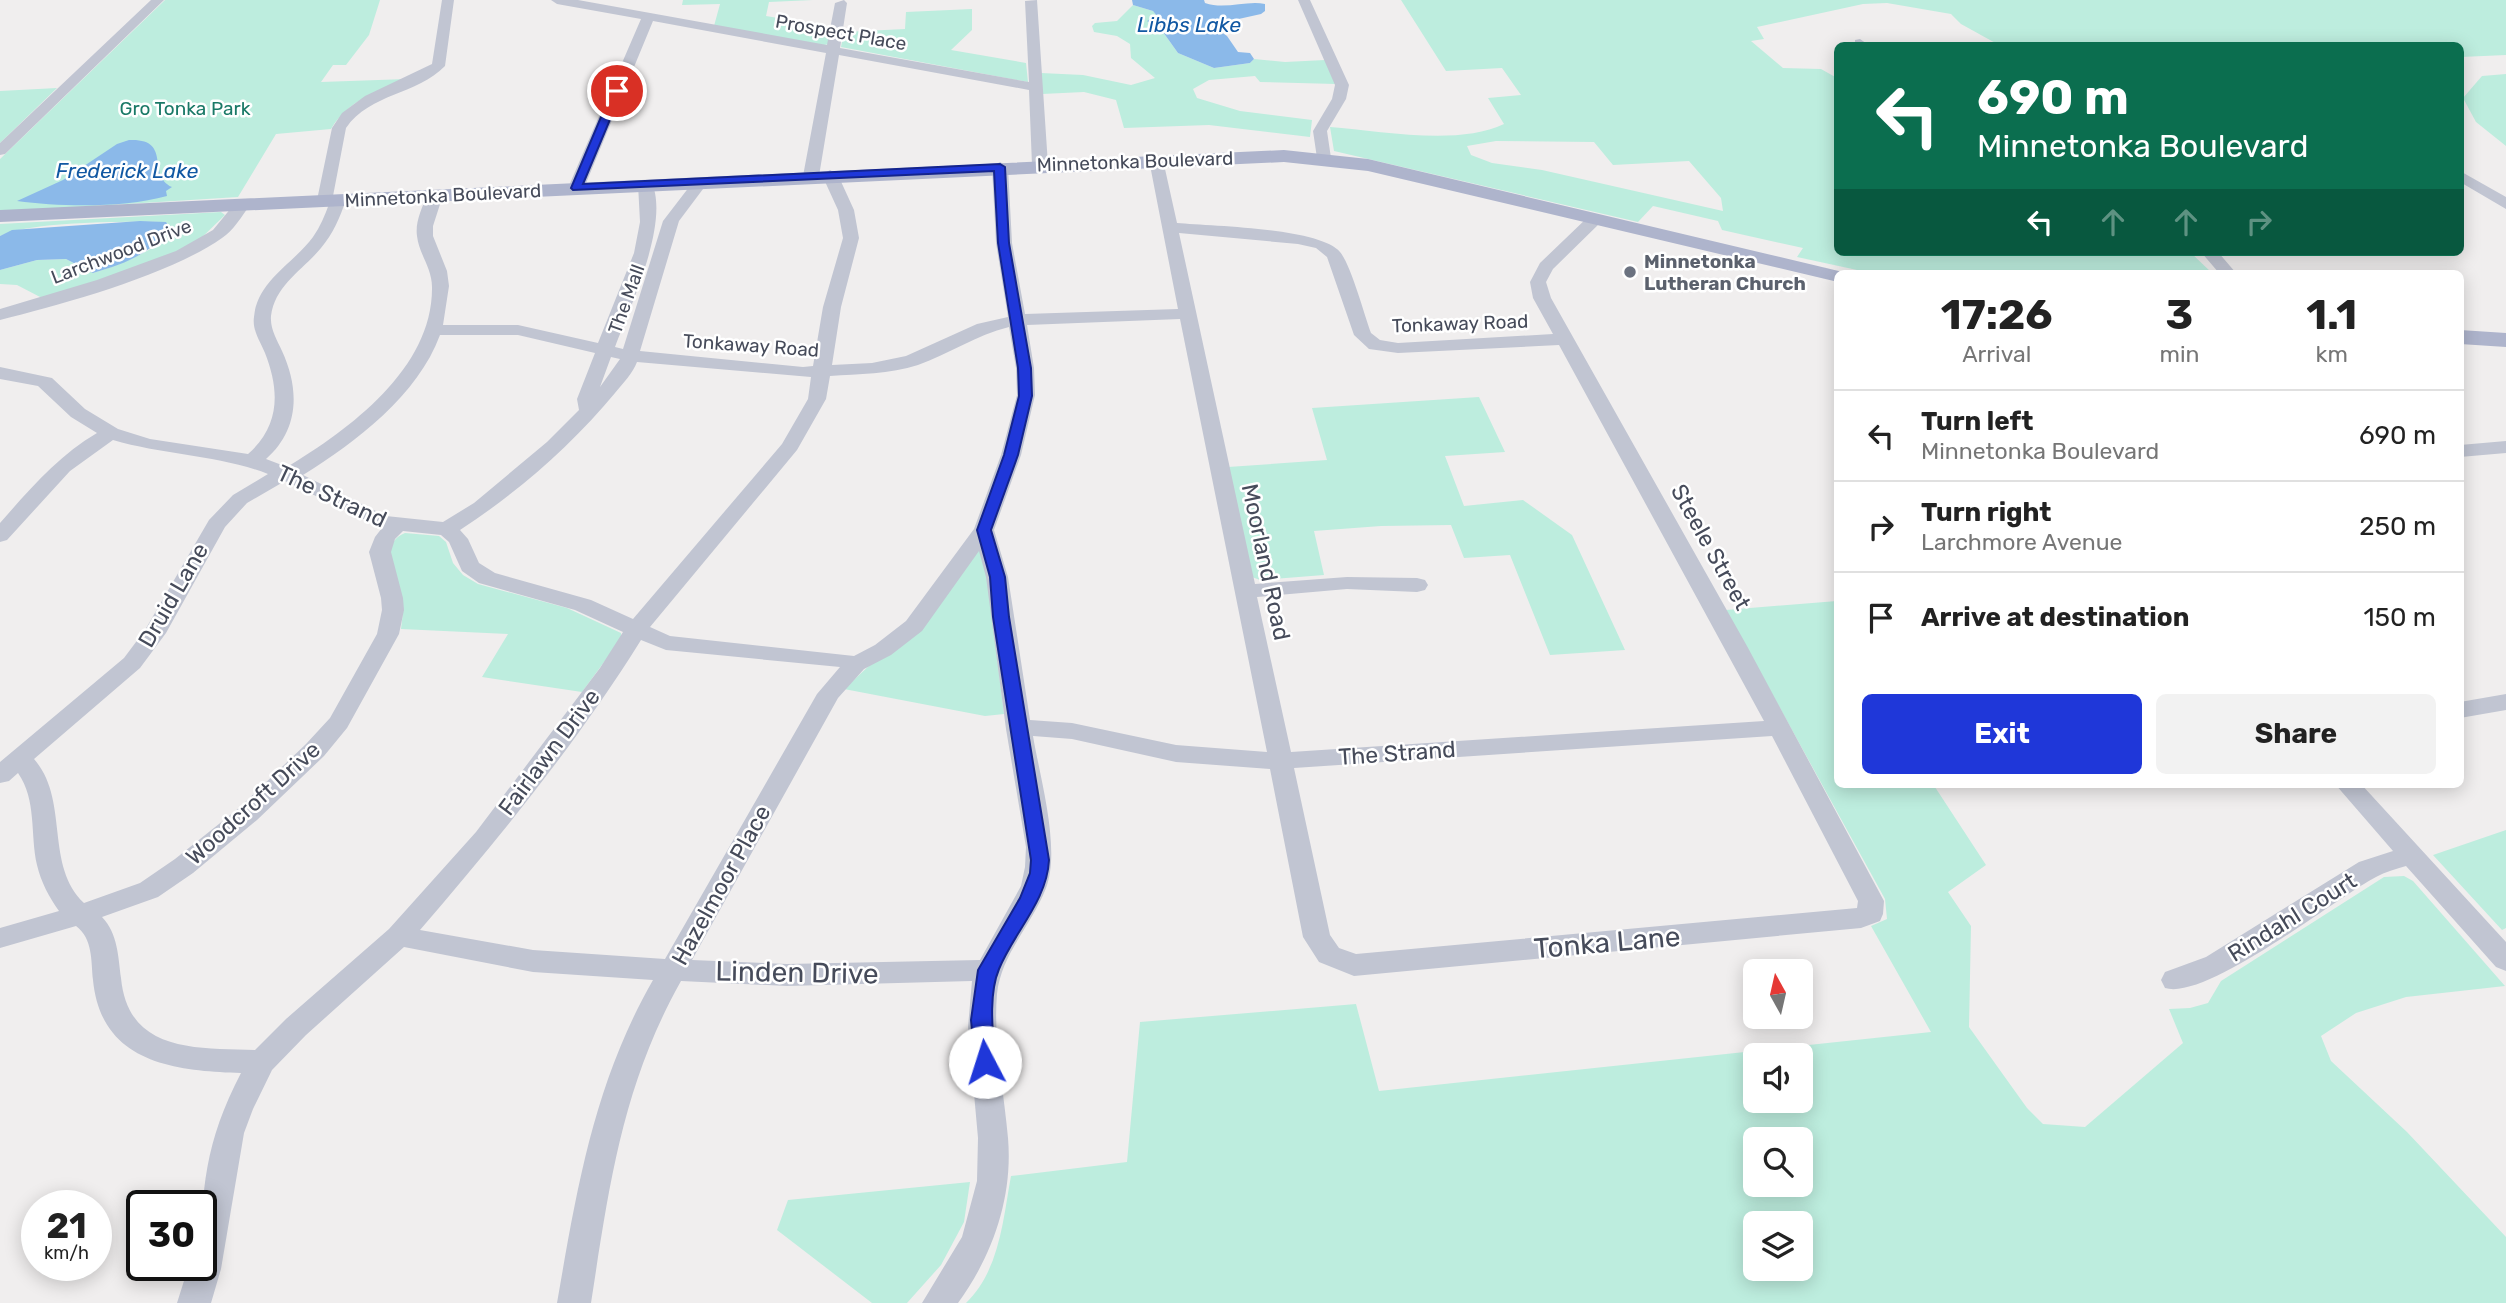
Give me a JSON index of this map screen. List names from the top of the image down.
{
  "streets": {
    "main road": ["Minnetonka Boulevard"],
    "street": [
      "Prospect Place",
      "Larchwood Drive",
      "The Mall",
      "Tonkaway Road",
      "The Strand",
      "Steele Street",
      "Moorland Road",
      "Druid Lane",
      "Fairlawn Drive",
      "Woodcroft Drive",
      "Hazelmoor Place",
      "Rindahl Court",
      "Tonka Lane",
      "Linden Drive"
    ]
  },
  "crossings": [
    ["Minnetonka Boulevard", "Larchwood Drive"],
    ["Minnetonka Boulevard", "The Mall"],
    ["Minnetonka Boulevard", "Steele Street"],
    ["Minnetonka Boulevard", "Moorland Road"],
    ["Minnetonka Boulevard", "Fairlawn Drive"],
    ["Minnetonka Boulevard", "Hazelmoor Place"],
    ["The Mall", "Tonkaway Road"],
    ["The Mall", "The Strand"],
    ["Tonkaway Road", "Steele Street"],
    ["Tonkaway Road", "Moorland Road"],
    ["Tonkaway Road", "Druid Lane"],
    ["Tonkaway Road", "Fairlawn Drive"],
    ["Tonkaway Road", "Hazelmoor Place"],
    ["The Strand", "Steele Street"],
    ["The Strand", "Moorland Road"],
    ["The Strand", "Druid Lane"],
    ["The Strand", "Woodcroft Drive"],
    ["Steele Street", "Tonka Lane"],
    ["Moorland Road", "Tonka Lane"],
    ["Fairlawn Drive", "Linden Drive"],
    ["Hazelmoor Place", "Linden Drive"]
  ],
  "water": ["Libbs Lake", "Frederick Lake"],
  "parks": ["Gro Tonka Park"],
  "places": ["Minnetonka Lutheran Church"],
  "north": "top",
  "page": {
    "turn": ["690 m", "Minnetonka Boulevard"],
    "eta": [
      "17:26",
      "Arrival",
      "3",
      "min",
      "1.1",
      "km"
    ],
    "list": [
      {
        "name": "Turn left",
        "note": "Minnetonka Boulevard",
        "value": "690 m"
      },
      {
        "name": "Turn right",
        "note": "Larchmore Avenue",
        "value": "250 m"
      },
      {
        "name": "Arrive at destination",
        "value": "150 m"
      }
    ],
    "buttons": ["Exit", "Share"],
    "speed": "21 km/h",
    "limit": "30"
  }
}
